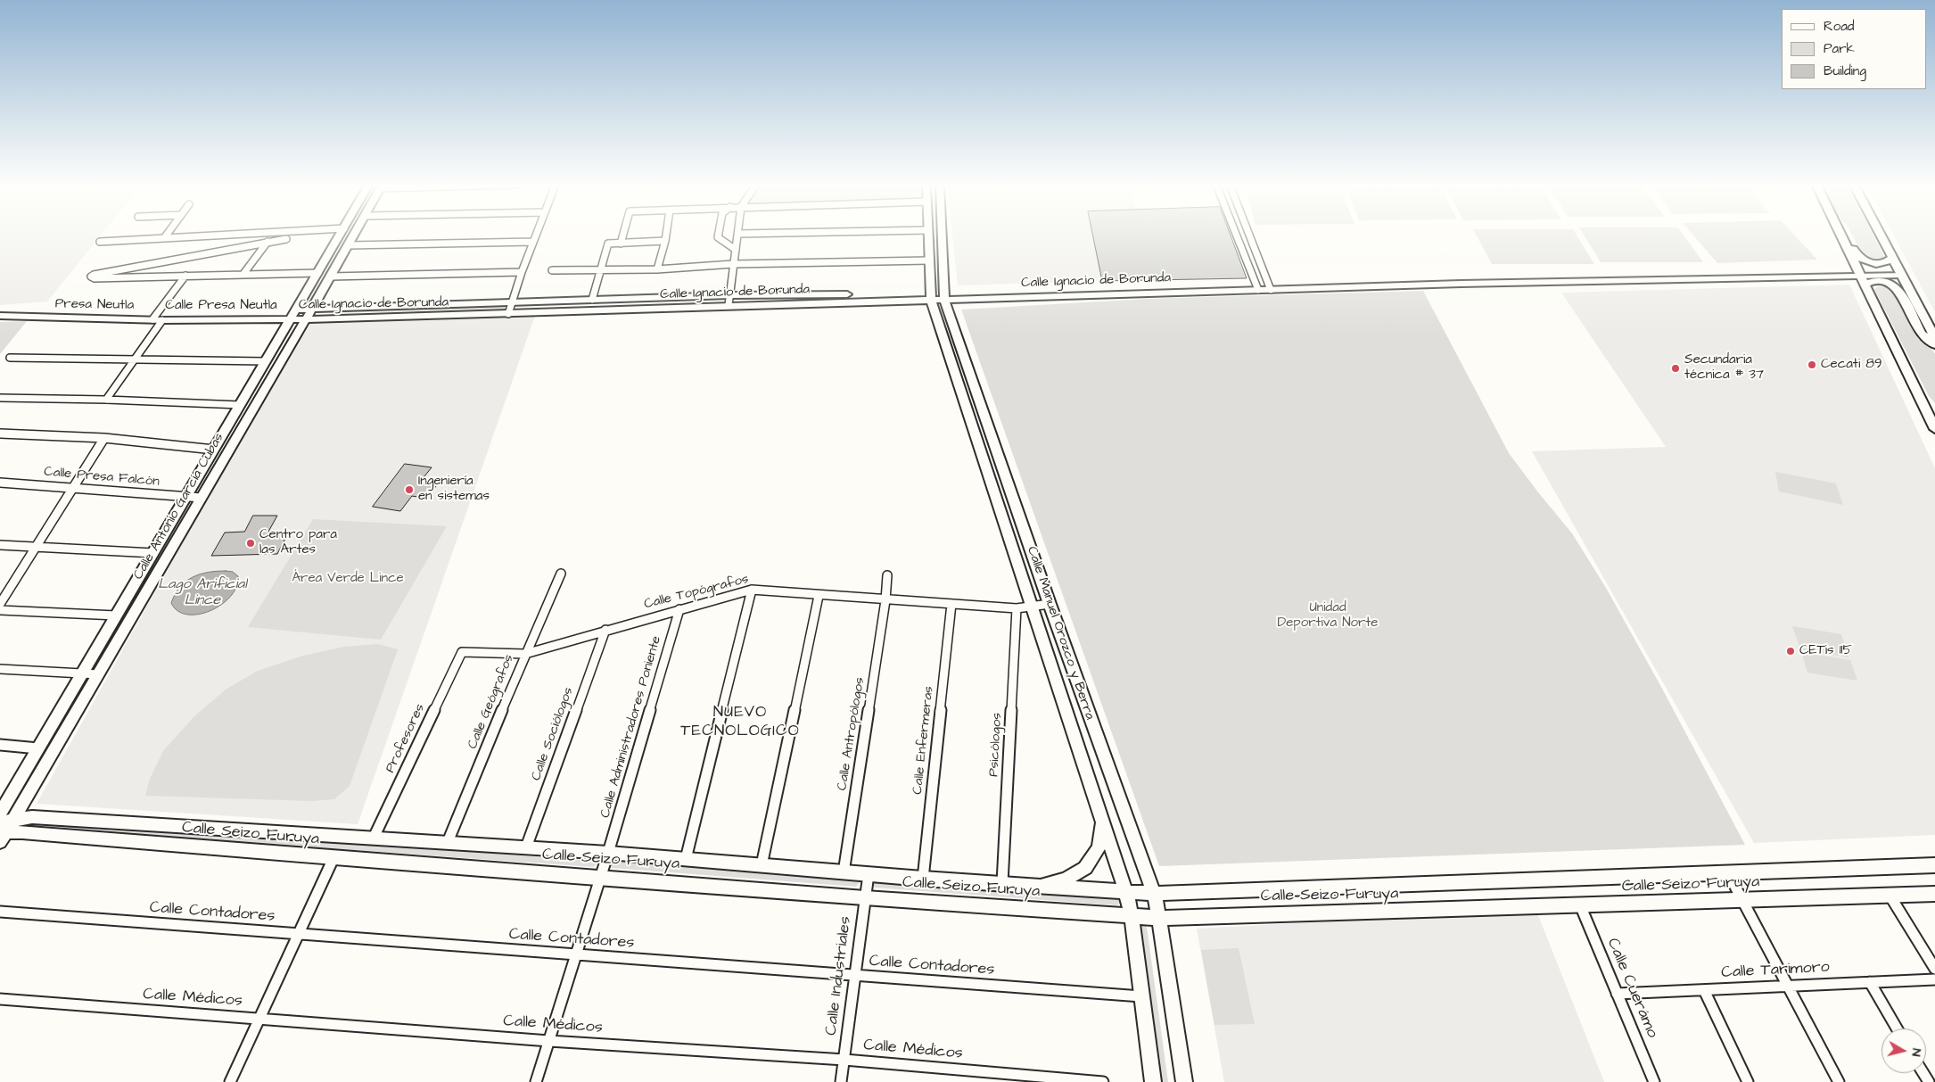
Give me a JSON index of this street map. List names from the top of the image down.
{
  "streets": {
    "street": [
      "Calle Ignacio de Borunda",
      "Presa Neutla",
      "Calle Presa Neutla",
      "Calle Presa Falcón",
      "Calle Antonio García Cubas",
      "Calle Topógrafos",
      "Calle Manuel Orozco y Berra",
      "Calle Geógrafos",
      "Calle Administradores Poniente",
      "Calle Sociólogos",
      "Calle Antropólogos",
      "Profesores",
      "Calle Enfermeras",
      "Psicólogos",
      "Calle Seizo Furuya",
      "Calle Contadores",
      "Calle Tarimoro",
      "Calle Industriales",
      "Calle Cuerámo",
      "Calle Médicos"
    ]
  },
  "crossings": [
    ["Calle Ignacio de Borunda", "Calle Presa Neutla"],
    ["Calle Ignacio de Borunda", "Calle Antonio García Cubas"],
    ["Calle Ignacio de Borunda", "Calle Manuel Orozco y Berra"],
    ["Presa Neutla", "Calle Presa Neutla"],
    ["Calle Presa Neutla", "Calle Antonio García Cubas"],
    ["Calle Presa Falcón", "Calle Antonio García Cubas"],
    ["Calle Antonio García Cubas", "Calle Seizo Furuya"],
    ["Calle Topógrafos", "Calle Manuel Orozco y Berra"],
    ["Calle Topógrafos", "Calle Geógrafos"],
    ["Calle Topógrafos", "Calle Administradores Poniente"],
    ["Calle Topógrafos", "Calle Sociólogos"],
    ["Calle Topógrafos", "Calle Antropólogos"],
    ["Calle Topógrafos", "Profesores"],
    ["Calle Topógrafos", "Calle Enfermeras"],
    ["Calle Topógrafos", "Psicólogos"],
    ["Calle Manuel Orozco y Berra", "Calle Seizo Furuya"],
    ["Calle Manuel Orozco y Berra", "Calle Contadores"],
    ["Calle Geógrafos", "Calle Seizo Furuya"],
    ["Calle Administradores Poniente", "Calle Seizo Furuya"],
    ["Calle Administradores Poniente", "Calle Contadores"],
    ["Calle Administradores Poniente", "Calle Médicos"],
    ["Calle Sociólogos", "Calle Seizo Furuya"],
    ["Calle Antropólogos", "Calle Seizo Furuya"],
    ["Profesores", "Calle Seizo Furuya"],
    ["Calle Enfermeras", "Calle Seizo Furuya"],
    ["Psicólogos", "Calle Seizo Furuya"],
    ["Calle Seizo Furuya", "Calle Industriales"],
    ["Calle Seizo Furuya", "Calle Cuerámo"],
    ["Calle Contadores", "Calle Industriales"],
    ["Calle Tarimoro", "Calle Cuerámo"],
    ["Calle Industriales", "Calle Médicos"]
  ],
  "districts": ["NUEVO TECNOLOGICO"],
  "water": ["Lago Arificial Lince"],
  "parks": ["Área Verde Lince", "Unidad Deportiva Norte"],
  "places": [
    "Cecati 89",
    "Secundaria técnica # 37",
    "Ingeniería en sistemas",
    "Centro para las Artes",
    "CETis 115"
  ],
  "legend": ["Road", "Park", "Building"],
  "north": "right"
}
